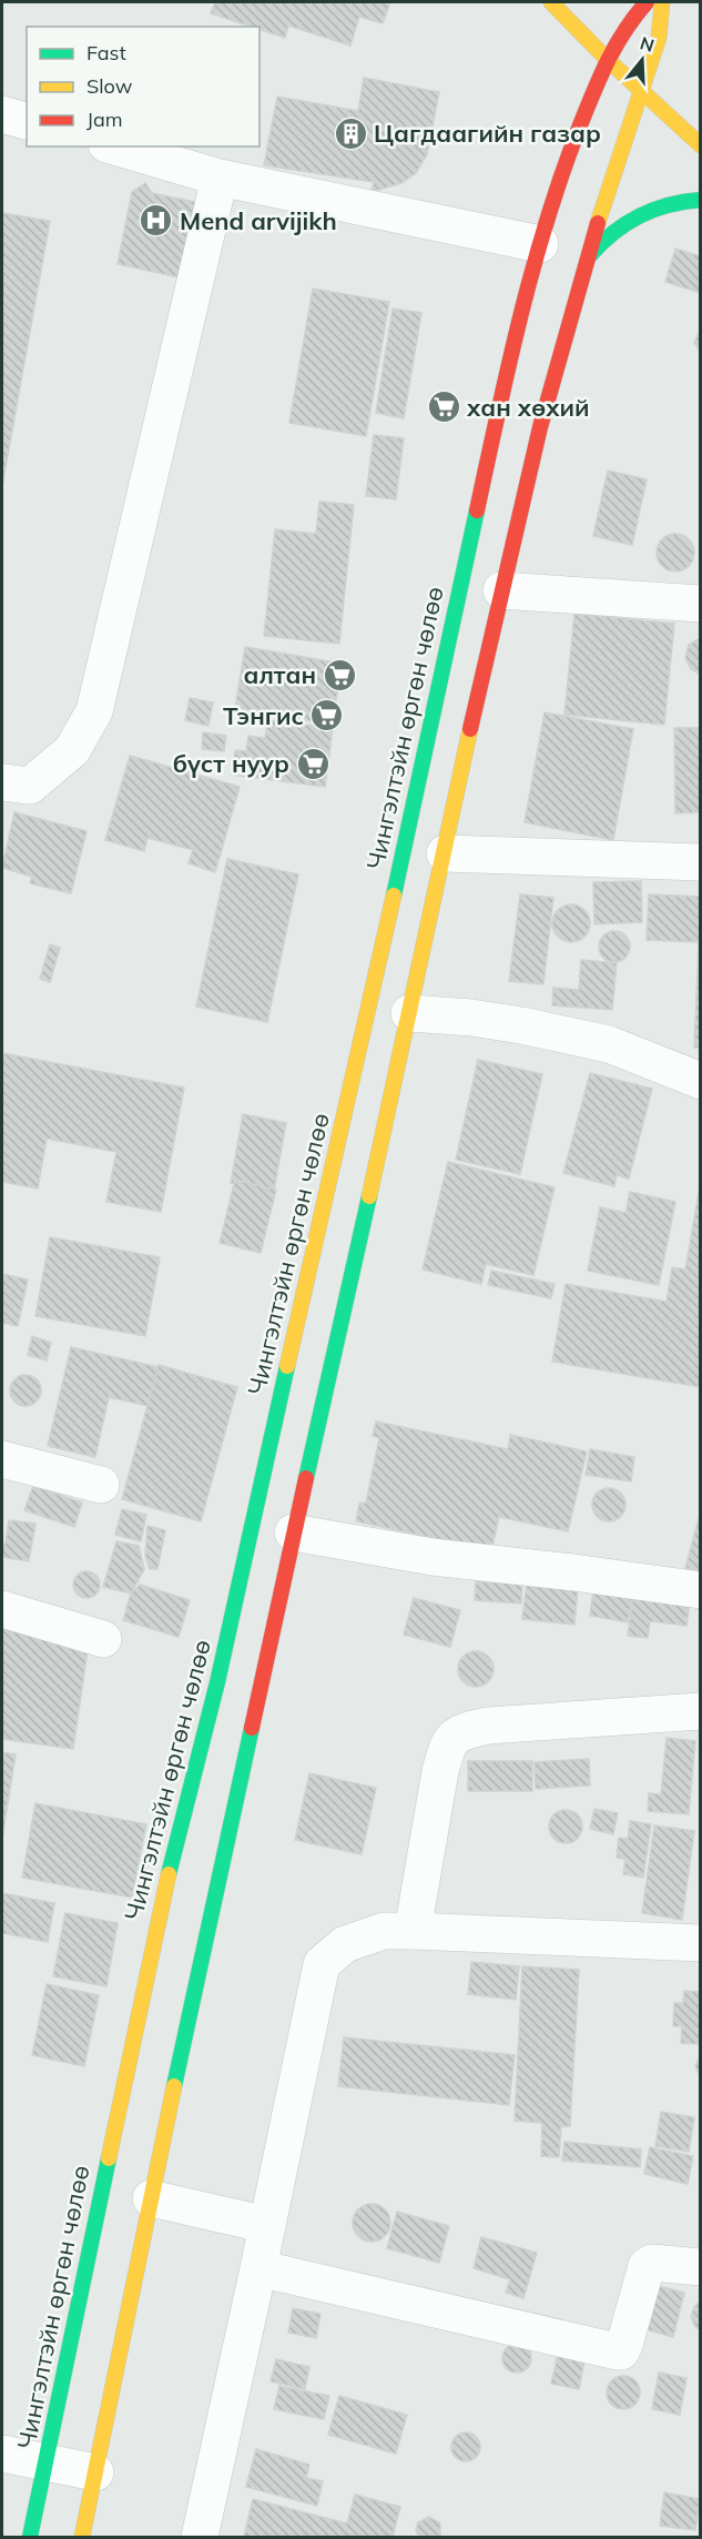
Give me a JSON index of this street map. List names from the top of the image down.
{
  "streets": {
    "main road": ["Чингэлтэйн өргөн чөлөө"]
  },
  "places": {
    "building": ["Цагдаагийн газар"],
    "hospital": ["Mend arvijikh"],
    "supermarket": [
      "хан хөхий",
      "алтан",
      "Тэнгис",
      "бүст нуур"
    ]
  },
  "legend": ["Fast", "Slow", "Jam"],
  "north": "top"
}
